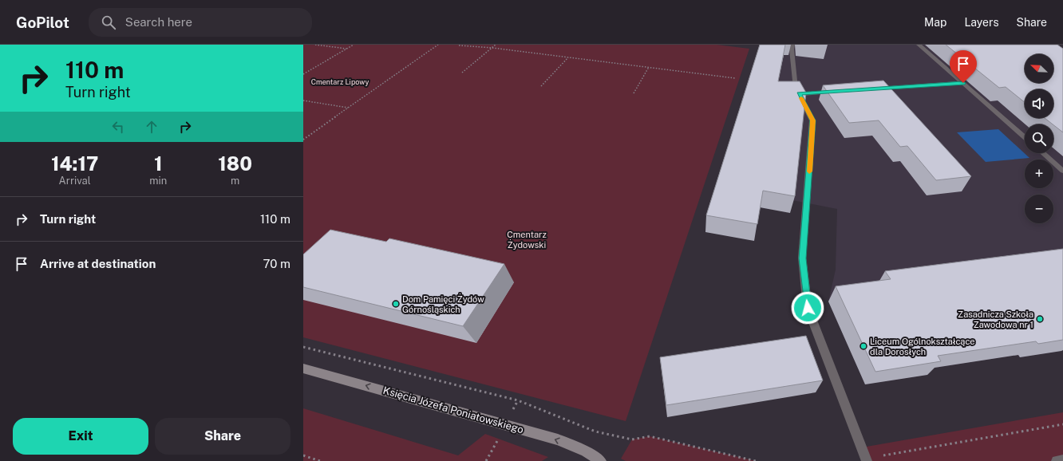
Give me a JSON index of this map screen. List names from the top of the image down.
{
  "streets": {
    "street": ["Księcia Józefa Poniatowskiego"]
  },
  "one_way": ["Księcia Józefa Poniatowskiego"],
  "parks": ["Cmentarz Lipowy", "Cmentarz Żydowski"],
  "places": ["Dom Pamięci Żydów Górnośląskich", "Zasadnicza Szkoła Zawodowa nr 1", "Liceum Ogólnokształcące dla Dorosłych"],
  "north": "top left",
  "page": {
    "header": "GoPilot",
    "search": "Search here",
    "nav": ["Map", "Layers", "Share"],
    "turn": ["110 m", "Turn right"],
    "map_buttons": ["+", "−"],
    "eta": [
      "14:17",
      "Arrival",
      "1",
      "min",
      "180",
      "m"
    ],
    "list": [
      {
        "name": "Turn right",
        "value": "110 m"
      },
      {
        "name": "Arrive at destination",
        "value": "70 m"
      }
    ],
    "buttons": ["Exit", "Share"]
  }
}
